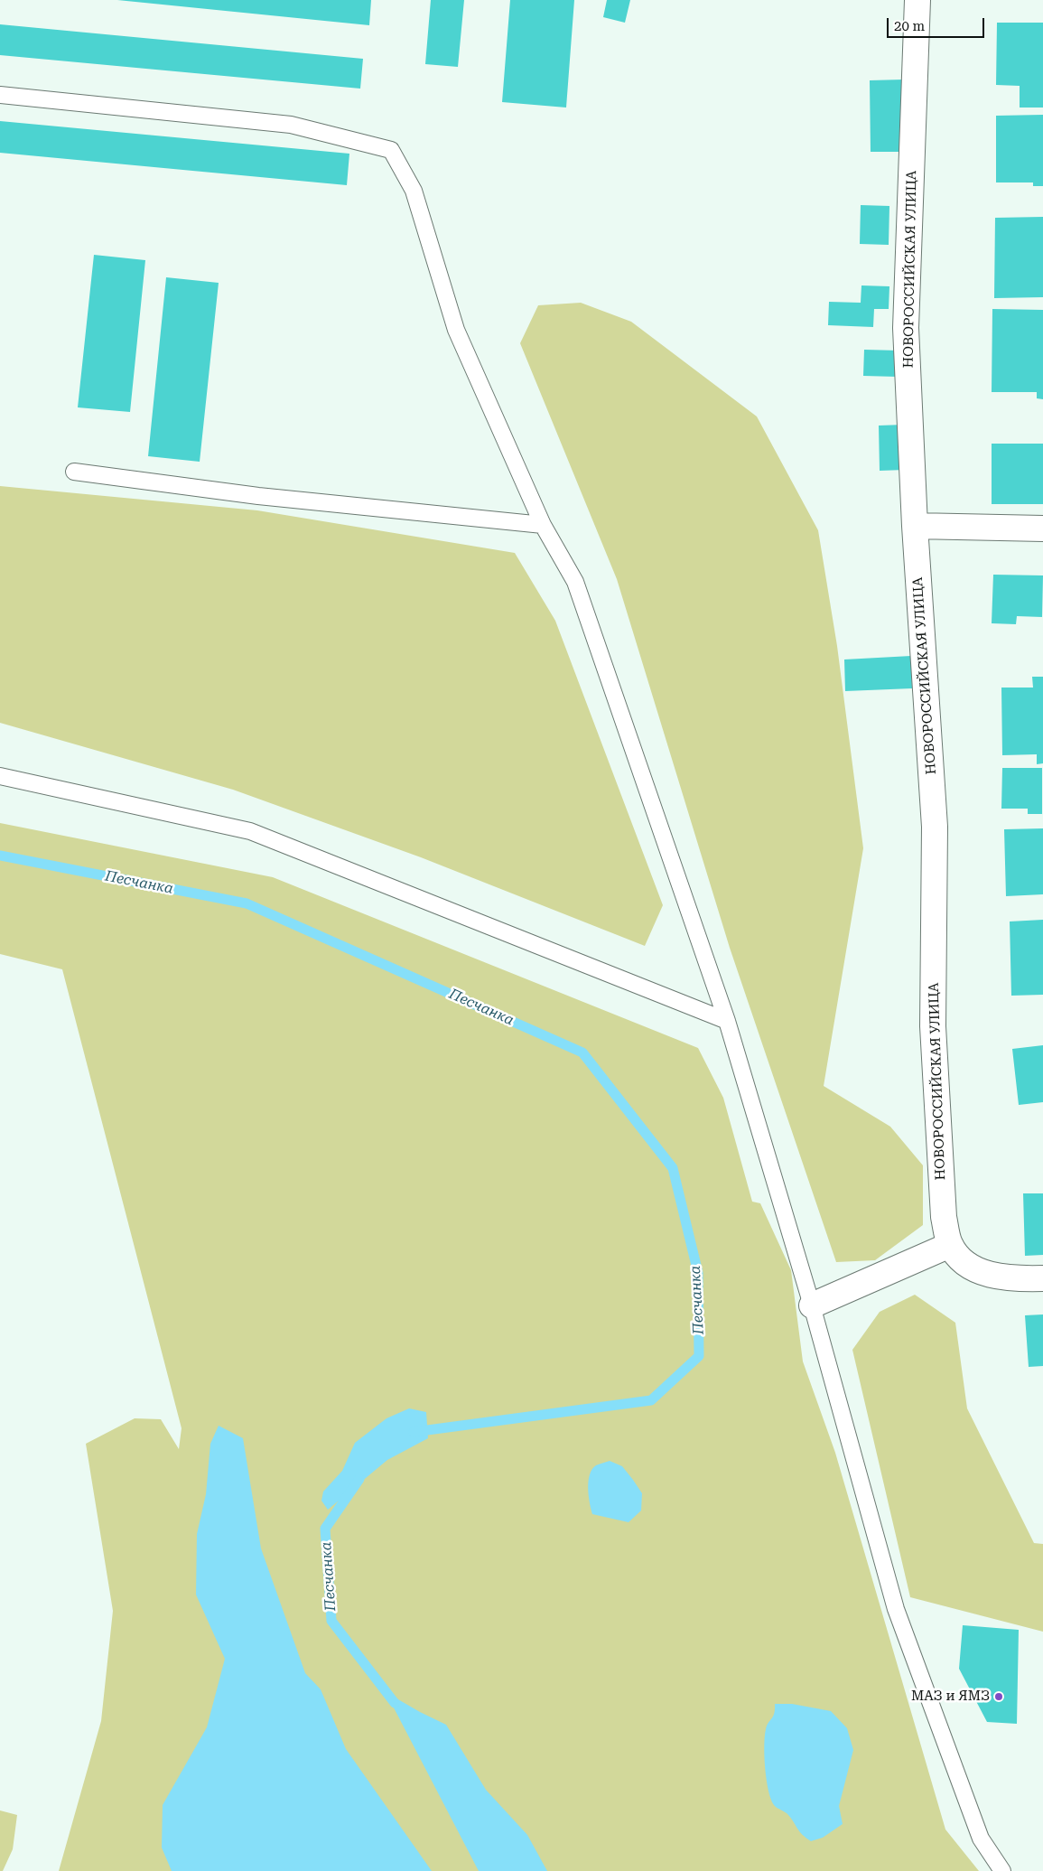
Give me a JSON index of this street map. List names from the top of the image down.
{
  "streets": {
    "street": ["НОВОРОССИЙСКАЯ УЛИЦА"]
  },
  "water": ["Песчанка"],
  "places": ["МАЗ и ЯМЗ"],
  "scale_bar": "20 m"
}
